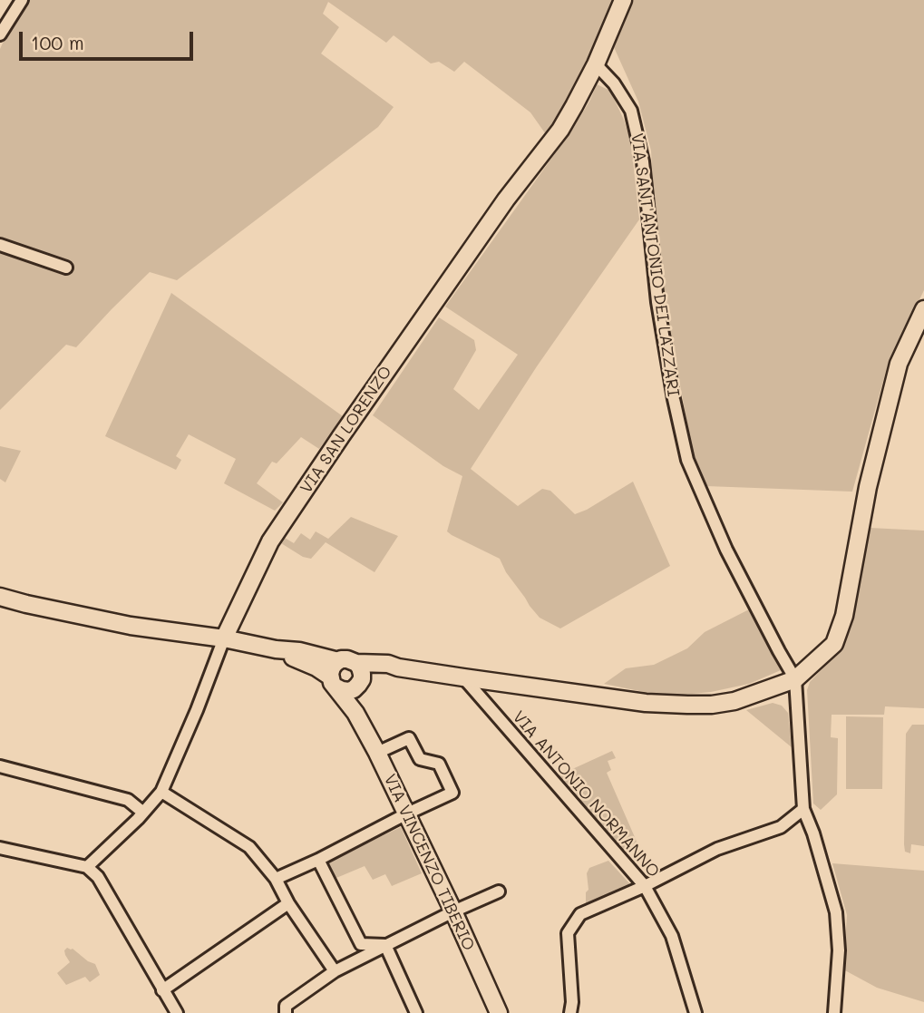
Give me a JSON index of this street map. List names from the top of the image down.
{
  "streets": {
    "street": [
      "VIA SANT'ANTONIO DEI LAZZARI",
      "VIA SAN LORENZO",
      "VIA ANTONIO NORMANNO",
      "VIA VINCENZO TIBERIO"
    ]
  },
  "crossings": [
    ["VIA SANT'ANTONIO DEI LAZZARI", "VIA SAN LORENZO"],
    ["VIA SAN LORENZO", "VIA VINCENZO TIBERIO"]
  ],
  "scale_bar": "100 m"
}
